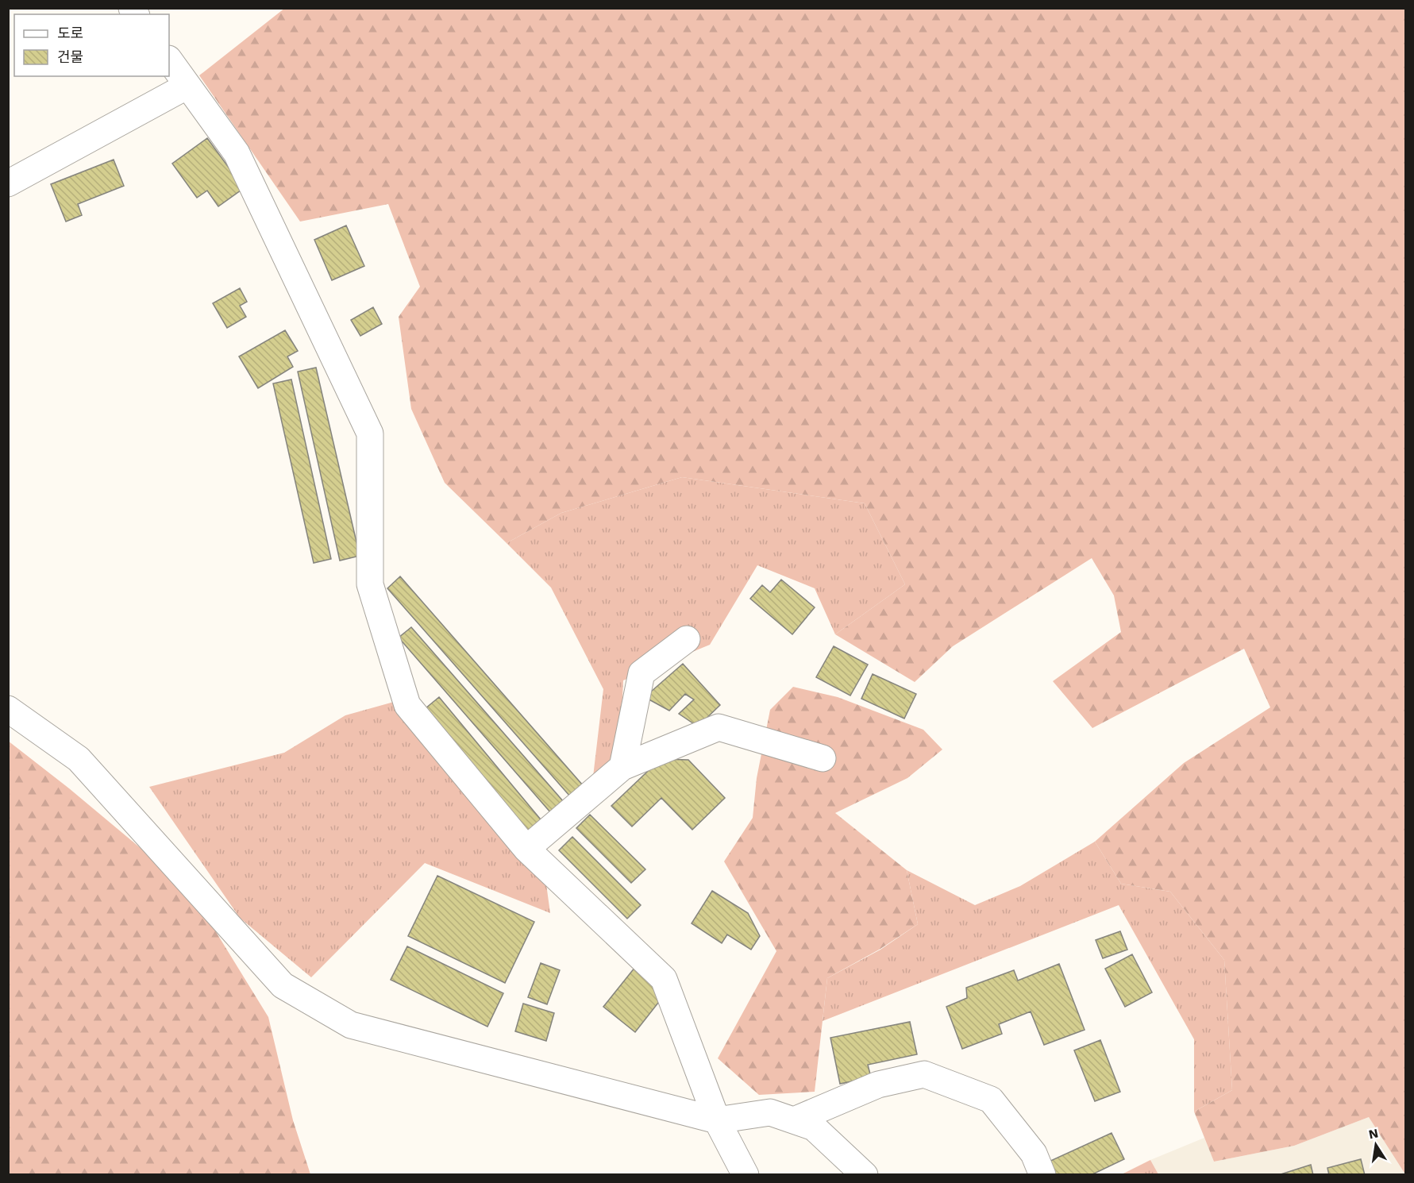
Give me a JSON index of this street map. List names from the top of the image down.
{
  "legend": ["도로", "건물"],
  "north": "top"
}
